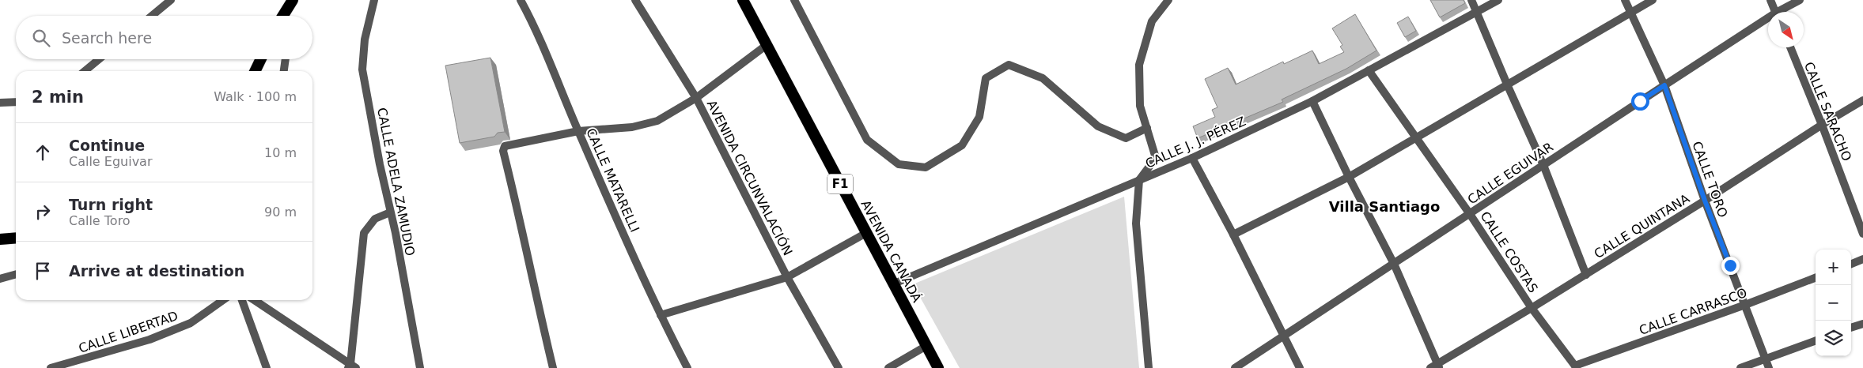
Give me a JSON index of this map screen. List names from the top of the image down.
{
  "streets": {
    "highway": ["F1", "AVENIDA CANADÁ"],
    "street": [
      "CALLE SARACHO",
      "CALLE J. J. PÉREZ",
      "CALLE EGUIVAR",
      "AVENIDA CIRCUNVALACIÓN",
      "CALLE TORO",
      "CALLE MATARELLI",
      "CALLE ADELA ZAMUDIO",
      "CALLE QUINTANA",
      "CALLE COSTAS",
      "CALLE CARRASCO",
      "CALLE LIBERTAD"
    ]
  },
  "crossings": [
    ["CALLE SARACHO", "CALLE QUINTANA"],
    ["CALLE J. J. PÉREZ", "AVENIDA CANADÁ"],
    ["CALLE J. J. PÉREZ", "CALLE COSTAS"],
    ["CALLE EGUIVAR", "CALLE TORO"],
    ["CALLE EGUIVAR", "CALLE COSTAS"],
    ["CALLE TORO", "CALLE QUINTANA"],
    ["CALLE TORO", "CALLE CARRASCO"],
    ["CALLE QUINTANA", "CALLE COSTAS"],
    ["CALLE COSTAS", "CALLE CARRASCO"]
  ],
  "districts": ["Villa Santiago"],
  "north": "bottom right",
  "page": {
    "search": "Search here",
    "heading": ["2 min", "Walk · 100 m"],
    "list": [
      ["Continue", "Calle Eguivar", "10 m"],
      ["Turn right", "Calle Toro", "90 m"],
      "Arrive at destination"
    ],
    "map_buttons": ["+", "−"]
  }
}
